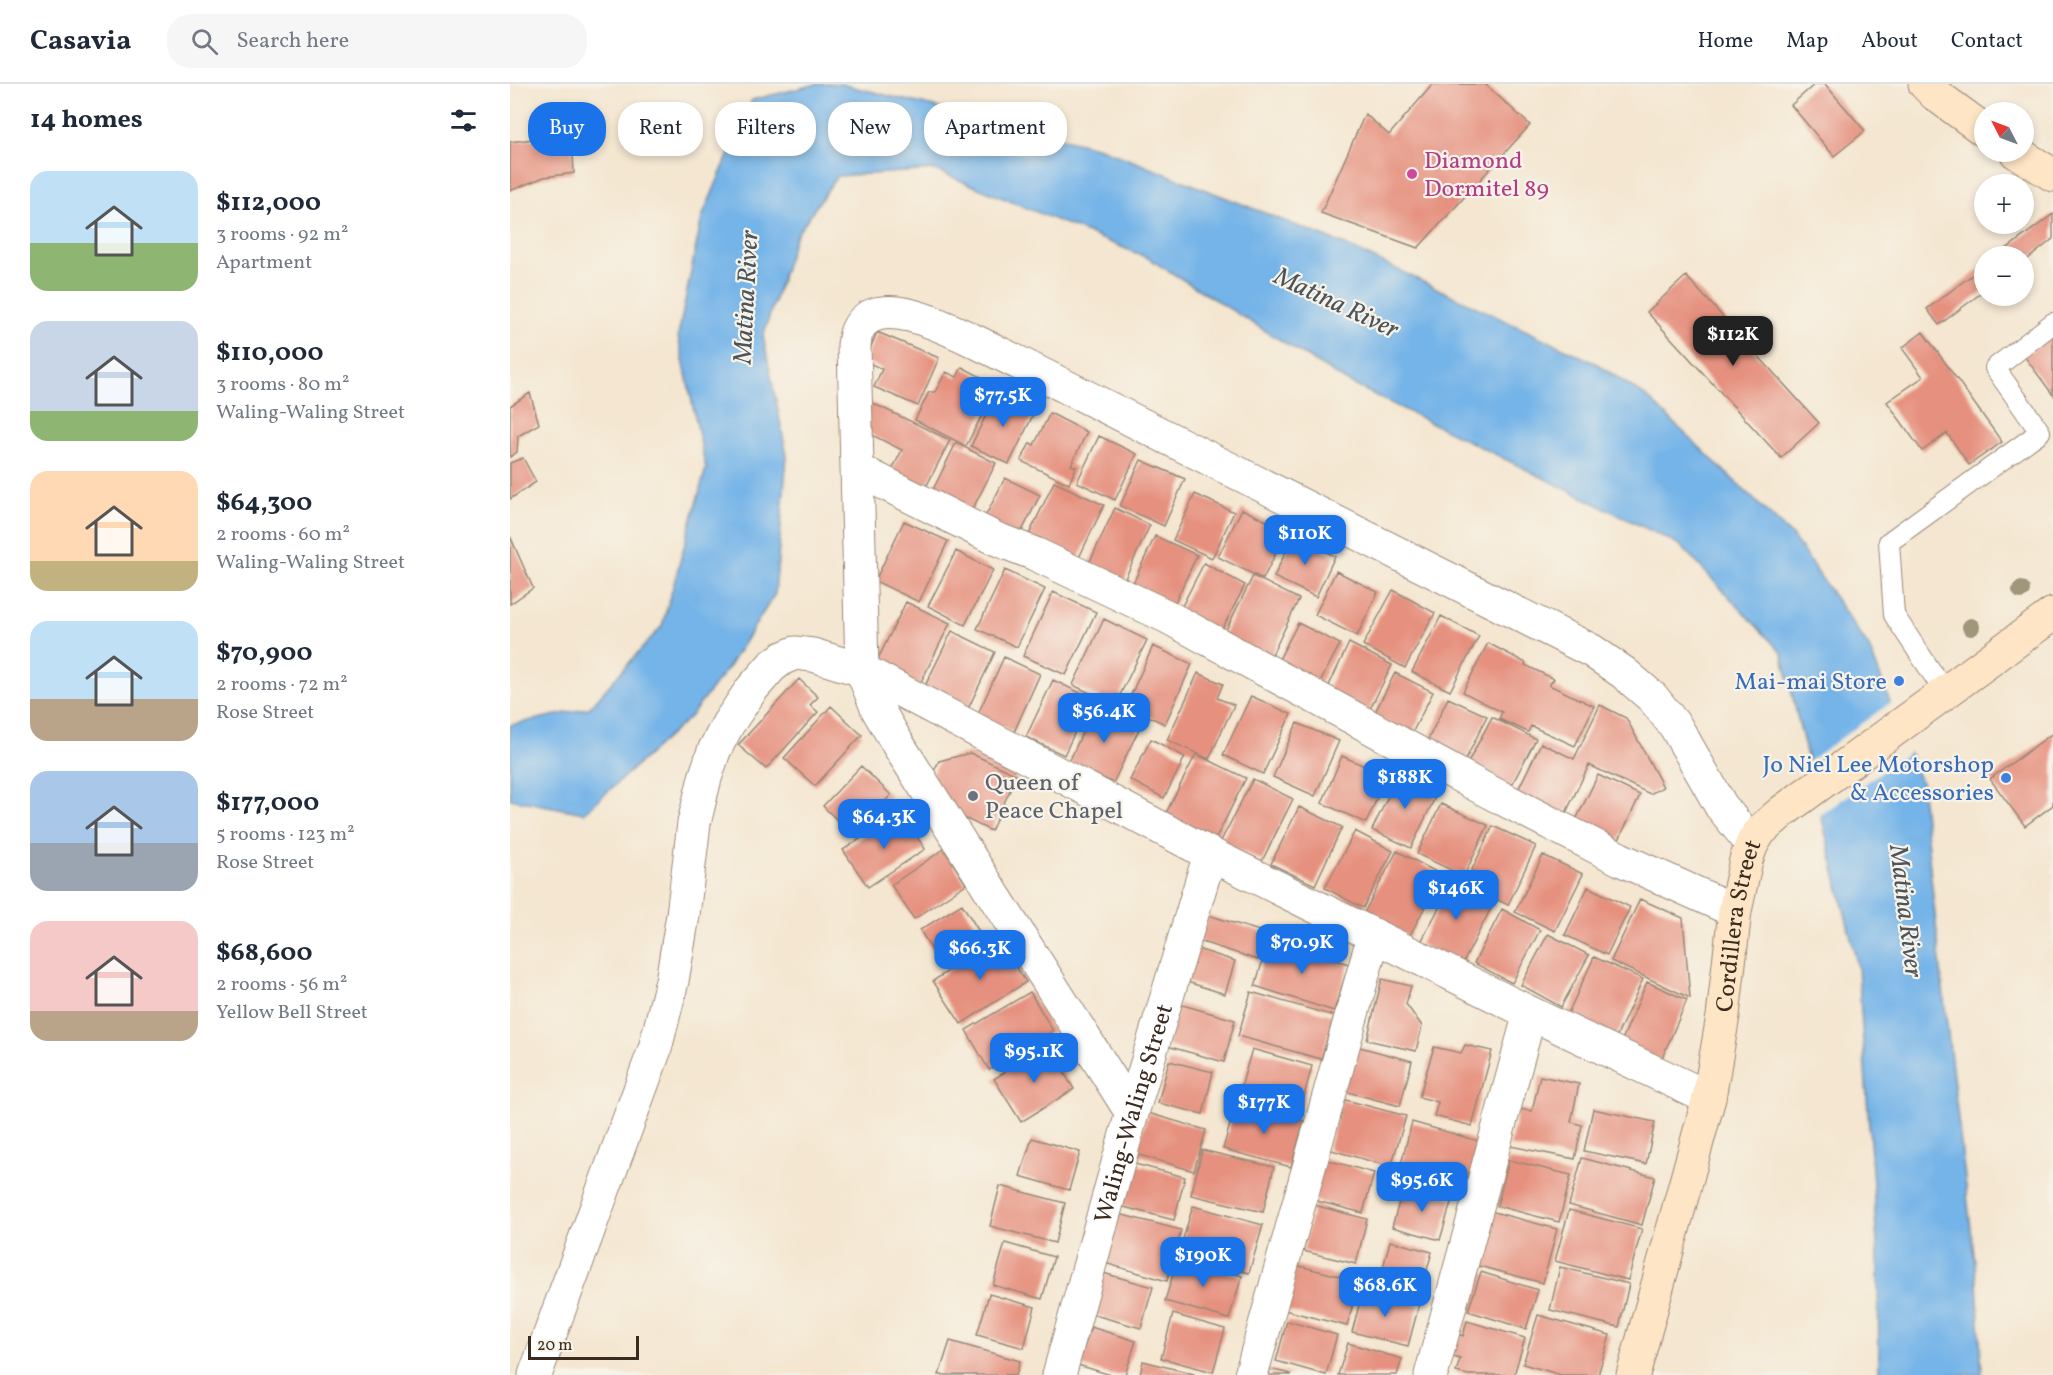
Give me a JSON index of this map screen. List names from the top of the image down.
{
  "streets": {
    "street": ["Cordillera Street", "Waling-Waling Street"]
  },
  "water": ["Matina River"],
  "places": [
    "Diamond Dormitel 89",
    "Mai-mai Store",
    "Jo Niel Lee Motorshop & Accessories",
    "Queen of Peace Chapel"
  ],
  "scale_bar": "20 m",
  "north": "top left",
  "page": {
    "header": "Casavia",
    "search": "Search here",
    "nav": [
      "Home",
      "Map",
      "About",
      "Contact"
    ],
    "heading": "14 homes",
    "map_buttons": ["+", "−"],
    "chip": [
      "Buy",
      "Rent",
      "Filters",
      "New",
      "Apartment"
    ],
    "list": [
      {
        "name": "$112,000",
        "note": "3 rooms · 92 m² · Apartment"
      },
      {
        "name": "$110,000",
        "note": "3 rooms · 80 m² · Waling-Waling Street"
      },
      {
        "name": "$64,300",
        "note": "2 rooms · 60 m² · Waling-Waling Street"
      },
      {
        "name": "$70,900",
        "note": "2 rooms · 72 m² · Rose Street"
      },
      {
        "name": "$177,000",
        "note": "5 rooms · 123 m² · Rose Street"
      },
      {
        "name": "$68,600",
        "note": "2 rooms · 56 m² · Yellow Bell Street"
      }
    ],
    "price": [
      "$112K",
      "$77.5K",
      "$110K",
      "$56.4K",
      "$188K",
      "$64.3K",
      "$146K",
      "$70.9K",
      "$66.3K",
      "$95.1K",
      "$177K",
      "$95.6K",
      "$190K",
      "$68.6K"
    ],
    "scale": "20 m"
  }
}
